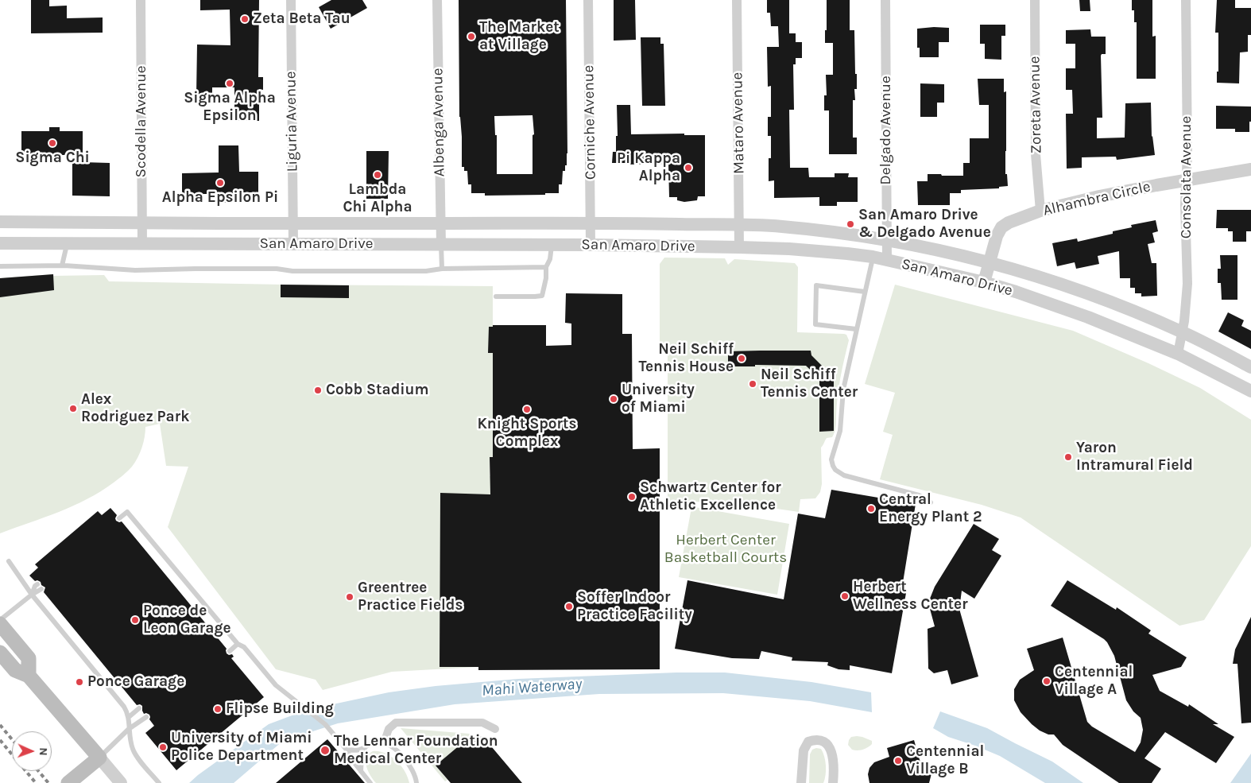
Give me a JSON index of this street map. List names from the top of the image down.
{
  "streets": {
    "street": [
      "Zoreta Avenue",
      "Scodella Avenue",
      "Liguria Avenue",
      "Albenga Avenue",
      "Corniche Avenue",
      "Mataro Avenue",
      "Delgado Avenue",
      "Consolata Avenue",
      "Alhambra Circle",
      "San Amaro Drive"
    ]
  },
  "crossings": [
    ["Zoreta Avenue", "Alhambra Circle"],
    ["Scodella Avenue", "San Amaro Drive"],
    ["Liguria Avenue", "San Amaro Drive"],
    ["Albenga Avenue", "San Amaro Drive"],
    ["Corniche Avenue", "San Amaro Drive"],
    ["Mataro Avenue", "San Amaro Drive"],
    ["Delgado Avenue", "San Amaro Drive"],
    ["Consolata Avenue", "Alhambra Circle"],
    ["Consolata Avenue", "San Amaro Drive"],
    ["Alhambra Circle", "San Amaro Drive"]
  ],
  "water": ["Mahi Waterway"],
  "parks": ["Herbert Center Basketball Courts"],
  "places": [
    "Zeta Beta Tau",
    "The Market at Village",
    "Sigma Alpha Epsilon",
    "Sigma Chi",
    "Pi Kappa Alpha",
    "Lambda Chi Alpha",
    "Alpha Epsilon Pi",
    "San Amaro Drive & Delgado Avenue",
    "Neil Schiff Tennis House",
    "Neil Schiff Tennis Center",
    "Cobb Stadium",
    "University of Miami",
    "Alex Rodriguez Park",
    "Knight Sports Complex",
    "Yaron Intramural Field",
    "Schwartz Center for Athletic Excellence",
    "Central Energy Plant 2",
    "Herbert Wellness Center",
    "Greentree Practice Fields",
    "Soffer Indoor Practice Facility",
    "Ponce de Leon Garage",
    "Centennial Village A",
    "Ponce Garage",
    "Flipse Building",
    "University of Miami Police Department",
    "The Lennar Foundation Medical Center",
    "Centennial Village B"
  ],
  "north": "right"
}
